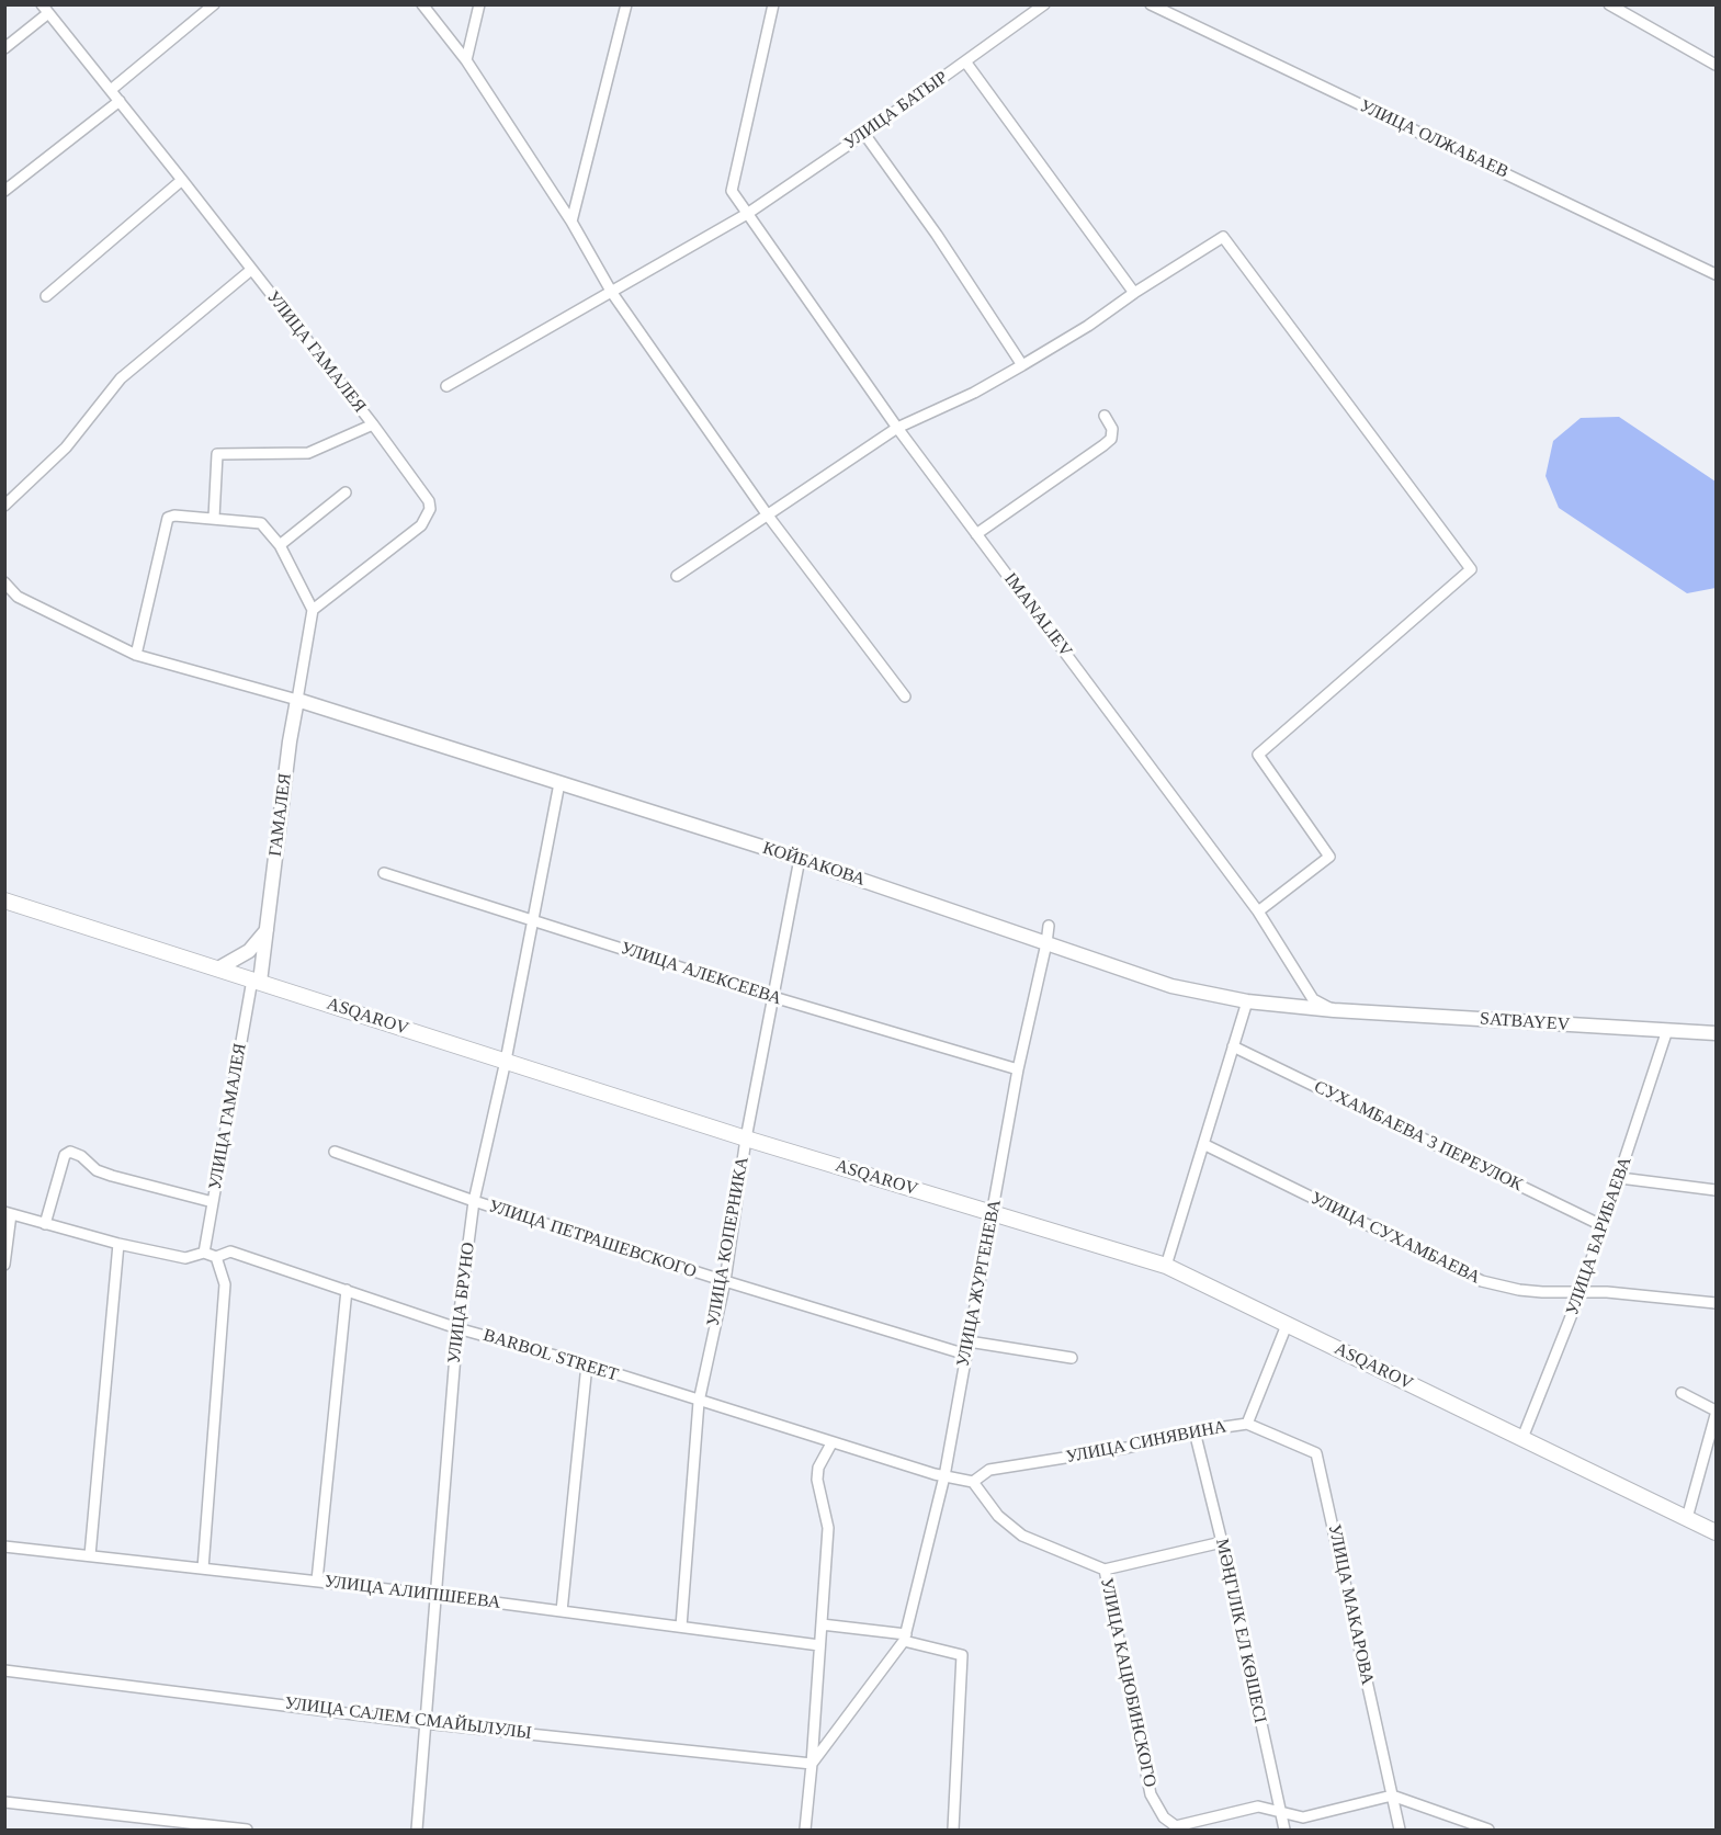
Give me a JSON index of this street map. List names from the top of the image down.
{
  "streets": {
    "main road": ["ASQAROV"],
    "street": [
      "УЛИЦА БАТЫР",
      "УЛИЦА ОЛЖАБАЕВ",
      "УЛИЦА ГАМАЛЕЯ",
      "IMANALIEV",
      "ГАМАЛЕЯ",
      "КОЙБАКОВА",
      "УЛИЦА АЛЕКСЕЕВА",
      "SATBAYEV",
      "СУХАМБАЕВА 3 ПЕРЕУЛОК",
      "УЛИЦА БАРИБАЕВА",
      "УЛИЦА СУХАМБАЕВА",
      "УЛИЦА ПЕТРАШЕВСКОГО",
      "УЛИЦА КОПЕРНИКА",
      "УЛИЦА ЖУРГЕНЕВА",
      "УЛИЦА БРУНО",
      "BARBOL STREET",
      "УЛИЦА СИНЯВИНА",
      "УЛИЦА АЛИПШЕЕВА",
      "УЛИЦА МАКАРОВА",
      "МӘҢГІЛІК ЕЛ КӨШЕСІ",
      "УЛИЦА КАЦЮБИНСКОГО",
      "УЛИЦА САЛЕМ СМАЙЫЛУЛЫ"
    ]
  },
  "crossings": [
    ["УЛИЦА БАТЫР", "IMANALIEV"],
    ["УЛИЦА ГАМАЛЕЯ", "ГАМАЛЕЯ"],
    ["УЛИЦА ГАМАЛЕЯ", "ASQAROV"],
    ["УЛИЦА ГАМАЛЕЯ", "BARBOL STREET"],
    ["IMANALIEV", "КОЙБАКОВА"],
    ["IMANALIEV", "SATBAYEV"],
    ["ГАМАЛЕЯ", "КОЙБАКОВА"],
    ["ГАМАЛЕЯ", "ASQAROV"],
    ["КОЙБАКОВА", "SATBAYEV"],
    ["КОЙБАКОВА", "УЛИЦА КОПЕРНИКА"],
    ["КОЙБАКОВА", "УЛИЦА ЖУРГЕНЕВА"],
    ["КОЙБАКОВА", "УЛИЦА БРУНО"],
    ["УЛИЦА АЛЕКСЕЕВА", "УЛИЦА КОПЕРНИКА"],
    ["УЛИЦА АЛЕКСЕЕВА", "УЛИЦА ЖУРГЕНЕВА"],
    ["УЛИЦА АЛЕКСЕЕВА", "УЛИЦА БРУНО"],
    ["ASQAROV", "УЛИЦА БАРИБАЕВА"],
    ["ASQAROV", "УЛИЦА КОПЕРНИКА"],
    ["ASQAROV", "УЛИЦА ЖУРГЕНЕВА"],
    ["ASQAROV", "УЛИЦА БРУНО"],
    ["ASQAROV", "УЛИЦА СИНЯВИНА"],
    ["SATBAYEV", "УЛИЦА БАРИБАЕВА"],
    ["СУХАМБАЕВА 3 ПЕРЕУЛОК", "УЛИЦА БАРИБАЕВА"],
    ["УЛИЦА БАРИБАЕВА", "УЛИЦА СУХАМБАЕВА"],
    ["УЛИЦА ПЕТРАШЕВСКОГО", "УЛИЦА КОПЕРНИКА"],
    ["УЛИЦА ПЕТРАШЕВСКОГО", "УЛИЦА ЖУРГЕНЕВА"],
    ["УЛИЦА ПЕТРАШЕВСКОГО", "УЛИЦА БРУНО"],
    ["УЛИЦА КОПЕРНИКА", "BARBOL STREET"],
    ["УЛИЦА КОПЕРНИКА", "УЛИЦА АЛИПШЕЕВА"],
    ["УЛИЦА ЖУРГЕНЕВА", "BARBOL STREET"],
    ["УЛИЦА БРУНО", "BARBOL STREET"],
    ["УЛИЦА БРУНО", "УЛИЦА АЛИПШЕЕВА"],
    ["УЛИЦА БРУНО", "УЛИЦА САЛЕМ СМАЙЫЛУЛЫ"],
    ["УЛИЦА СИНЯВИНА", "УЛИЦА МАКАРОВА"],
    ["УЛИЦА СИНЯВИНА", "МӘҢГІЛІК ЕЛ КӨШЕСІ"],
    ["УЛИЦА СИНЯВИНА", "УЛИЦА КАЦЮБИНСКОГО"],
    ["МӘҢГІЛІК ЕЛ КӨШЕСІ", "УЛИЦА КАЦЮБИНСКОГО"]
  ]
}
